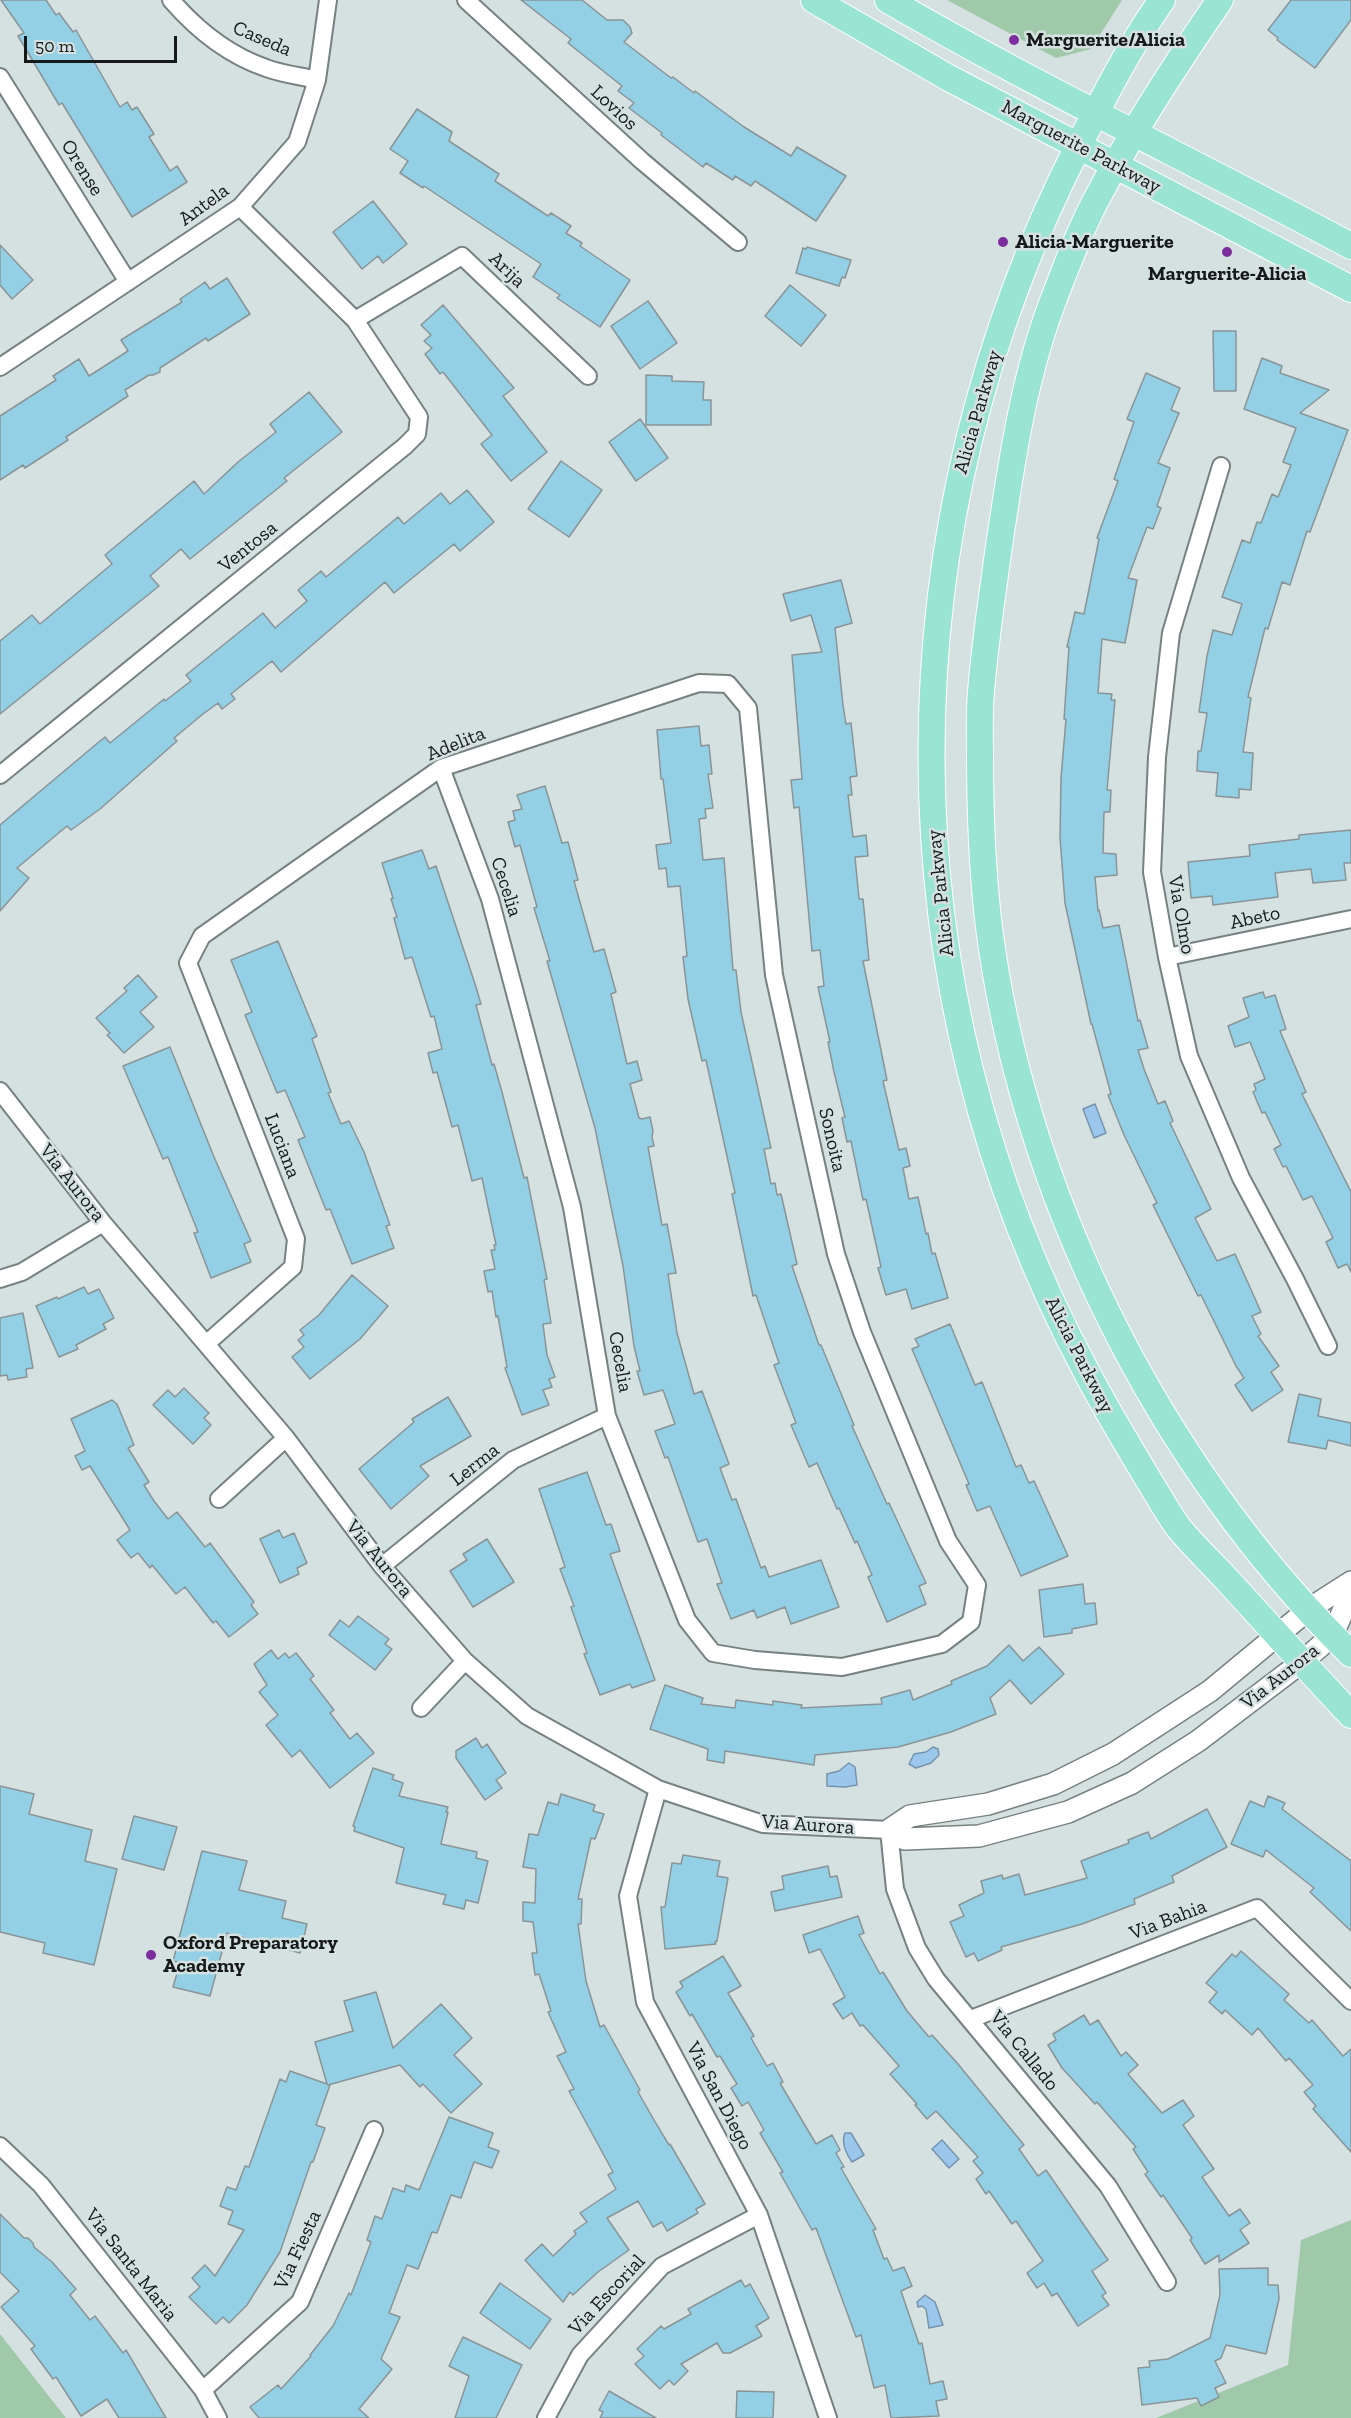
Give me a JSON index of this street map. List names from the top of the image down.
{
  "streets": {
    "main road": ["Marguerite Parkway", "Alicia Parkway"],
    "street": [
      "Caseda",
      "Lovios",
      "Orense",
      "Antela",
      "Arija",
      "Ventosa",
      "Adelita",
      "Cecelia",
      "Via Olmo",
      "Abeto",
      "Sonoita",
      "Luciana",
      "Via Aurora",
      "Lerma",
      "Via Bahia",
      "Via Callado",
      "Via San Diego",
      "Via Fiesta",
      "Via Santa Maria",
      "Via Escorial"
    ]
  },
  "crossings": [
    ["Caseda", "Antela"],
    ["Marguerite Parkway", "Alicia Parkway"],
    ["Orense", "Antela"],
    ["Arija", "Ventosa"],
    ["Alicia Parkway", "Via Aurora"],
    ["Adelita", "Cecelia"],
    ["Adelita", "Sonoita"],
    ["Adelita", "Luciana"],
    ["Cecelia", "Sonoita"],
    ["Cecelia", "Lerma"],
    ["Via Olmo", "Abeto"],
    ["Luciana", "Via Aurora"],
    ["Via Aurora", "Lerma"],
    ["Via Aurora", "Via Callado"],
    ["Via Aurora", "Via San Diego"],
    ["Via Bahia", "Via Callado"],
    ["Via San Diego", "Via Escorial"],
    ["Via Fiesta", "Via Santa Maria"]
  ],
  "places": [
    "Marguerite/Alicia",
    "Alicia-Marguerite",
    "Marguerite-Alicia",
    "Oxford Preparatory Academy"
  ],
  "scale_bar": "50 m"
}
